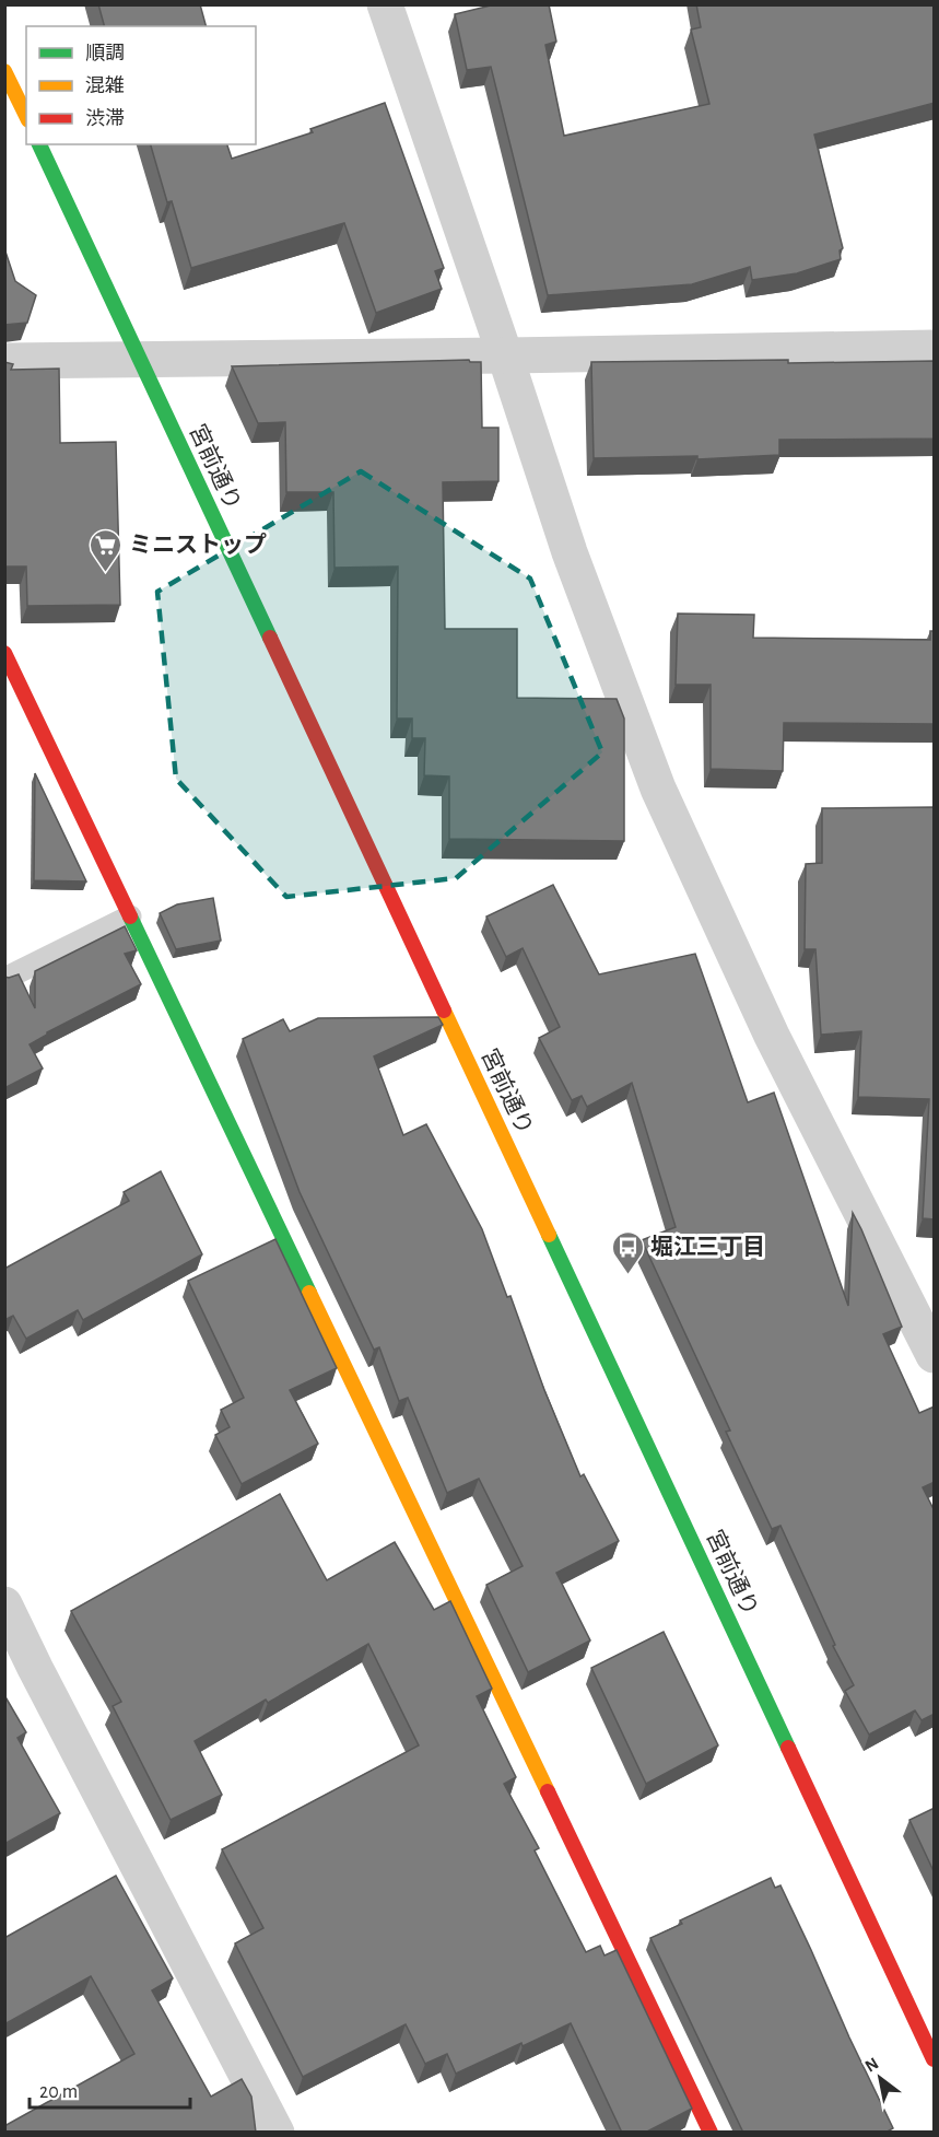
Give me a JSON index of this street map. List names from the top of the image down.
{
  "streets": {
    "street": ["宮前通り"]
  },
  "places": {
    "supermarket": ["ミニストップ"],
    "bus stop": ["堀江三丁目"]
  },
  "legend": ["順調", "混雑", "渋滞"],
  "scale_bar": "20 m",
  "north": "top left"
}
